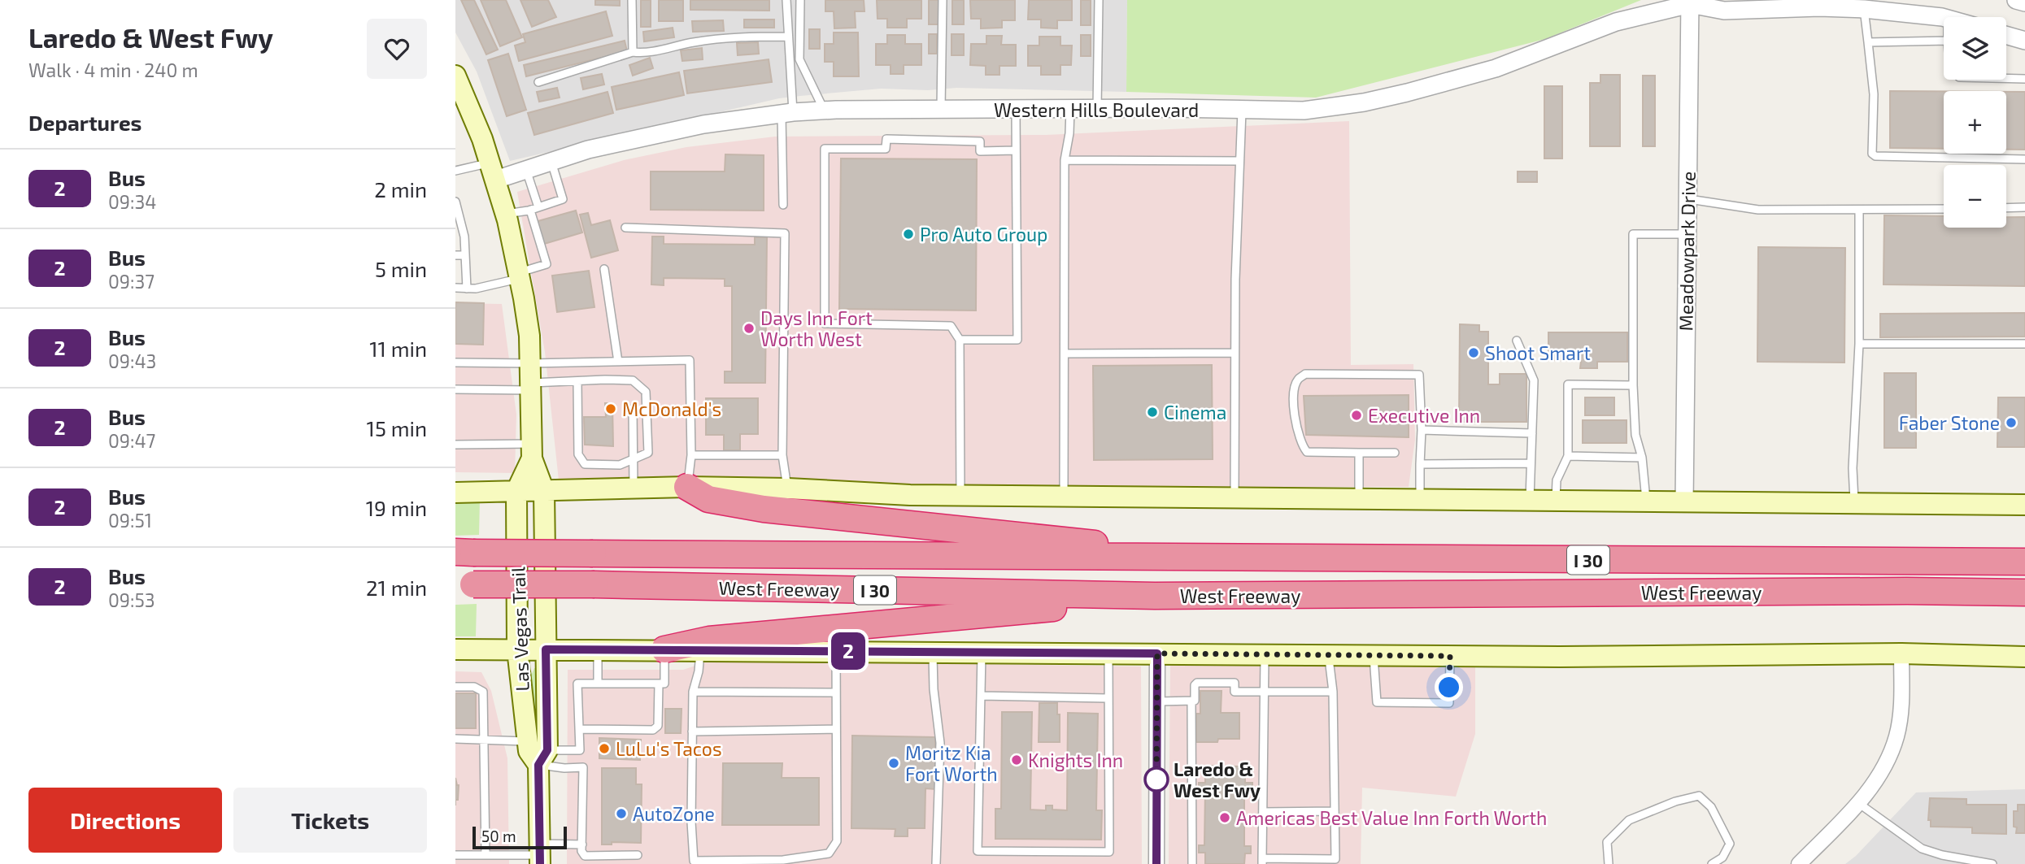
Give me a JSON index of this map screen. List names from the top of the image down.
{
  "streets": {
    "highway": ["I 30", "West Freeway"],
    "main road": ["Las Vegas Trail"],
    "street": ["Western Hills Boulevard", "Meadowpark Drive"]
  },
  "crossings": [
    ["Western Hills Boulevard", "Meadowpark Drive"]
  ],
  "places": [
    "Pro Auto Group",
    "Days Inn Fort Worth West",
    "Shoot Smart",
    "McDonald's",
    "Cinema",
    "Executive Inn",
    "Faber Stone",
    "LuLu's Tacos",
    "Knights Inn",
    "Moritz Kia Fort Worth",
    "Laredo & West Fwy",
    "AutoZone",
    "Americas Best Value Inn Forth Worth"
  ],
  "lines": ["bus line 2"],
  "scale_bar": "50 m",
  "page": {
    "heading": [
      ["Laredo & West Fwy", "Walk · 4 min · 240 m"],
      "Departures"
    ],
    "on_map": "2",
    "map_buttons": ["+", "−"],
    "list": [
      {
        "mark": "2",
        "name": "Bus",
        "note": "09:34",
        "value": "2 min"
      },
      {
        "mark": "2",
        "name": "Bus",
        "note": "09:37",
        "value": "5 min"
      },
      {
        "mark": "2",
        "name": "Bus",
        "note": "09:43",
        "value": "11 min"
      },
      {
        "mark": "2",
        "name": "Bus",
        "note": "09:47",
        "value": "15 min"
      },
      {
        "mark": "2",
        "name": "Bus",
        "note": "09:51",
        "value": "19 min"
      },
      {
        "mark": "2",
        "name": "Bus",
        "note": "09:53",
        "value": "21 min"
      }
    ],
    "buttons": ["Directions", "Tickets"],
    "scale": "50 m"
  }
}
